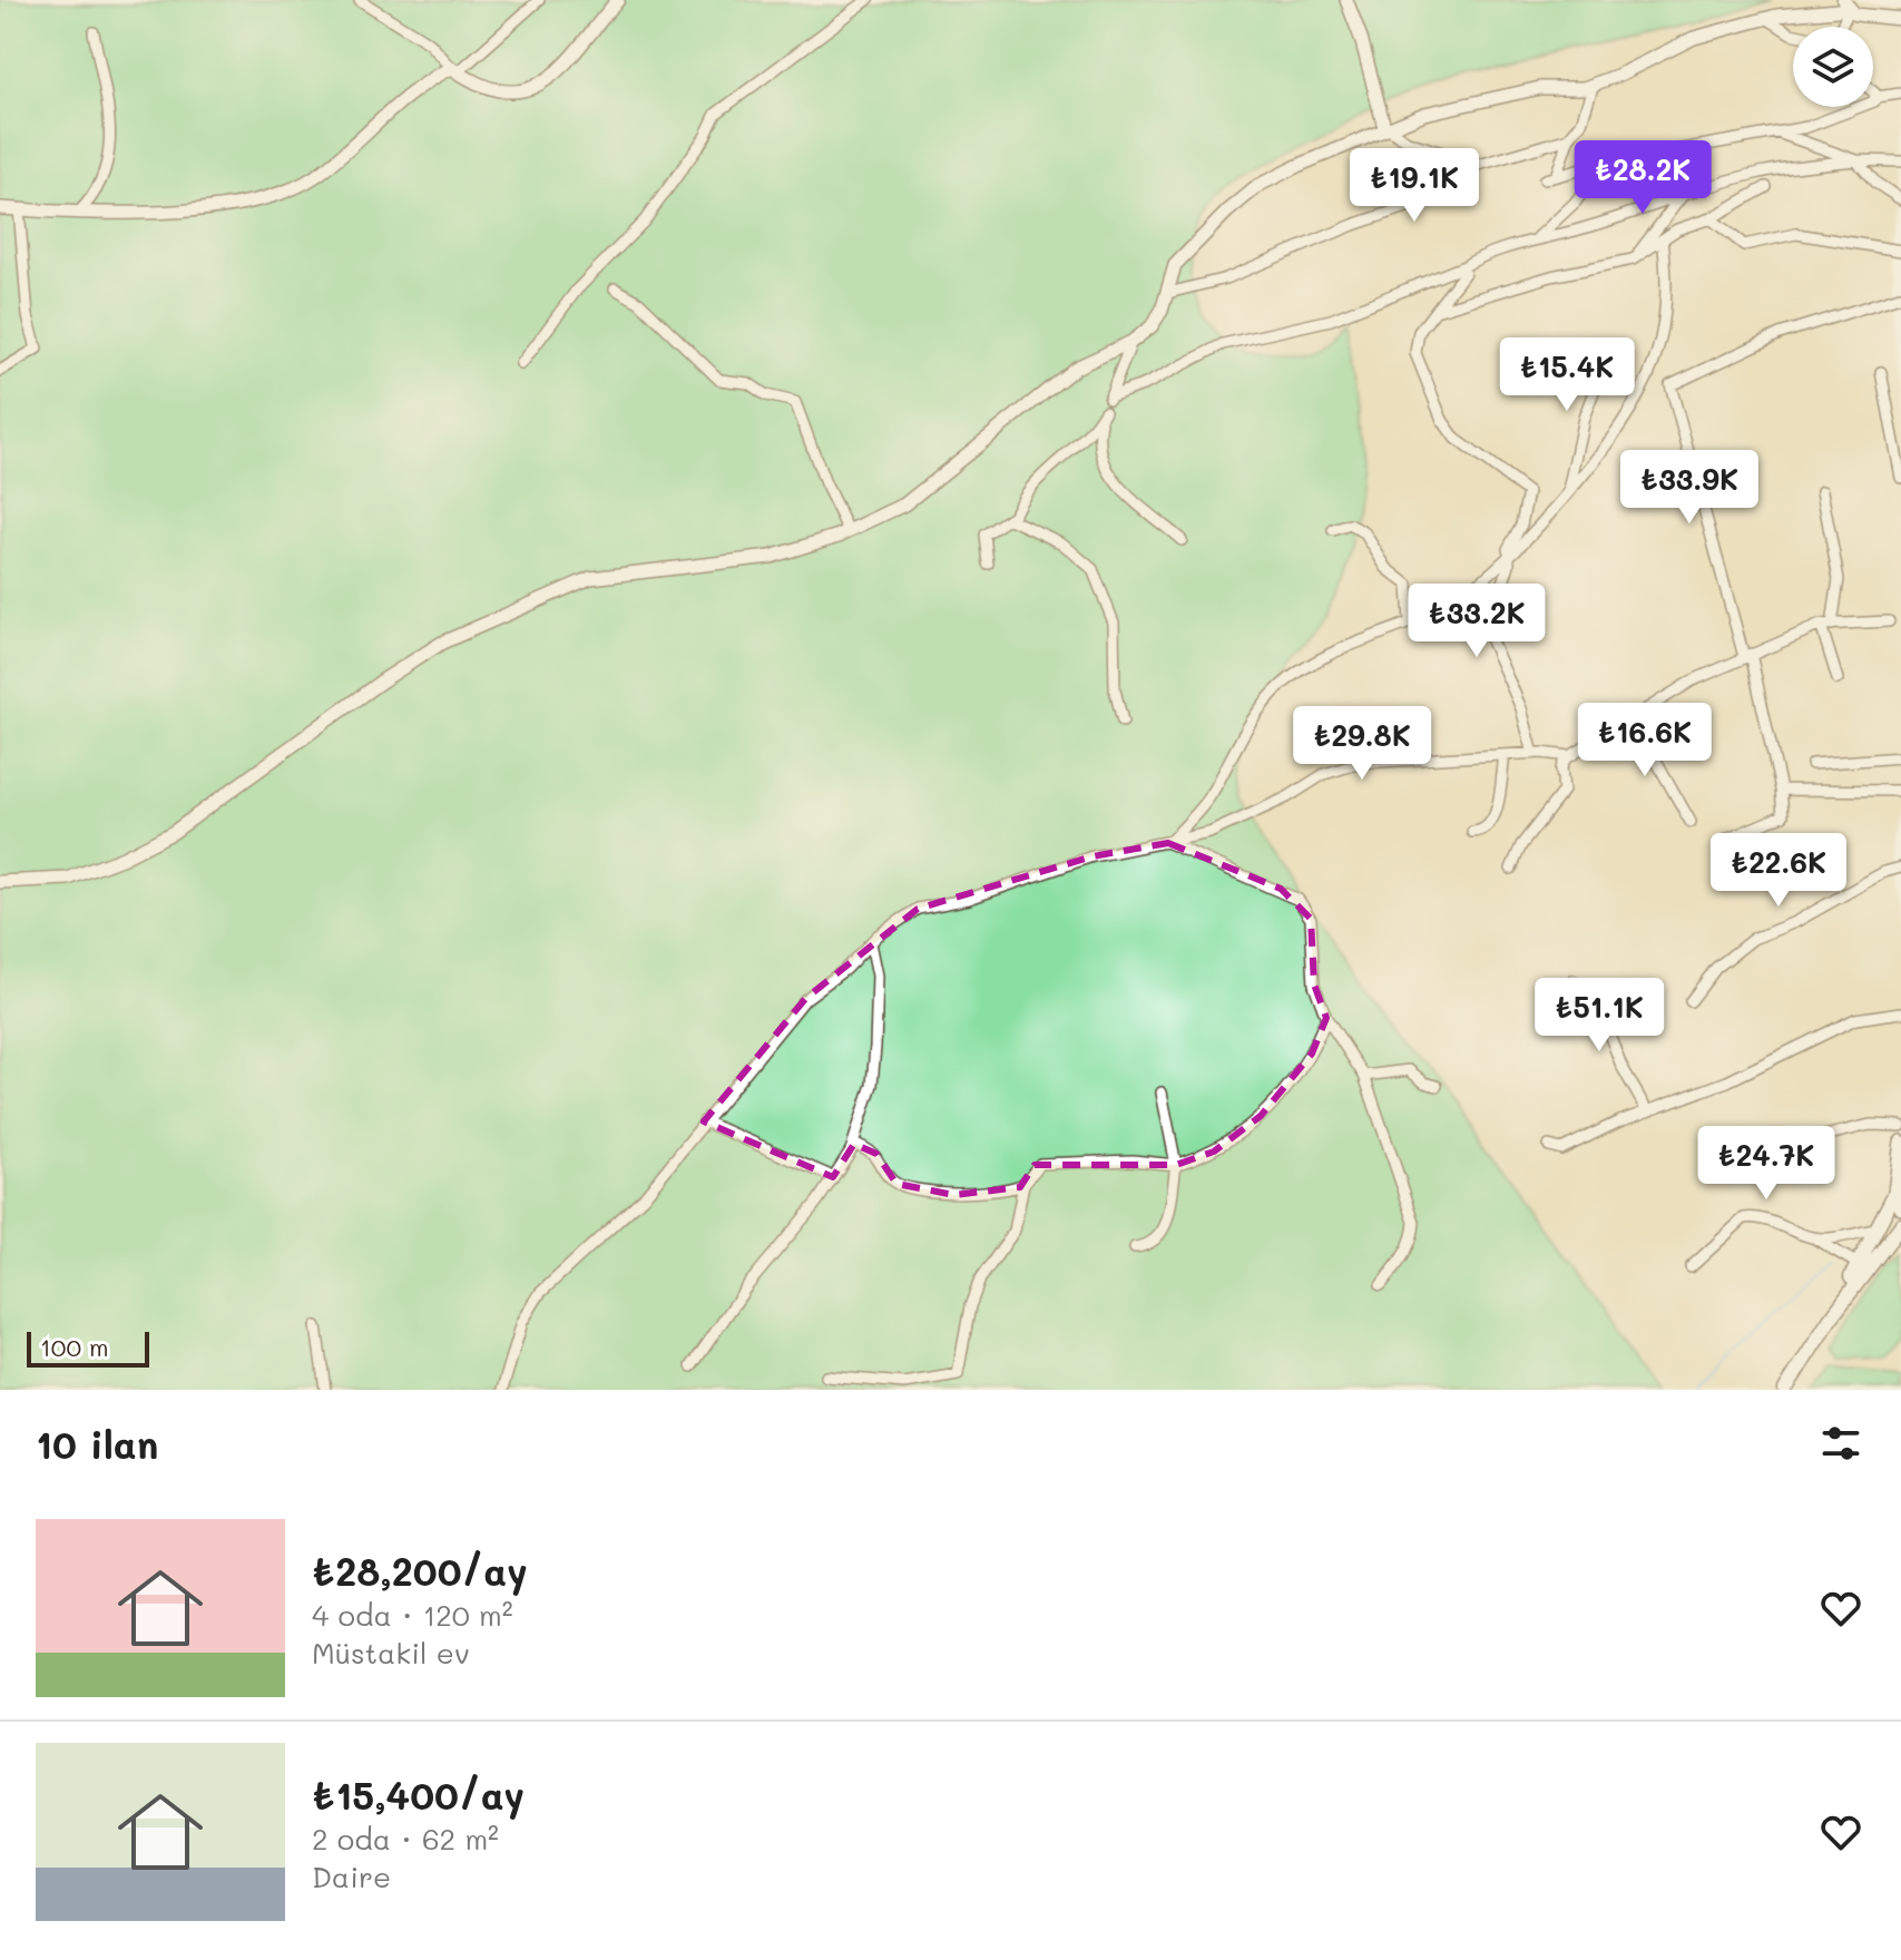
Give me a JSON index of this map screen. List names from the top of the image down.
{
  "scale_bar": "100 m",
  "page": {
    "price": [
      "₺28.2K",
      "₺19.1K",
      "₺15.4K",
      "₺33.9K",
      "₺33.2K",
      "₺16.6K",
      "₺29.8K",
      "₺22.6K",
      "₺51.1K",
      "₺24.7K"
    ],
    "scale": "100 m",
    "heading": "10 ilan",
    "list": [
      {
        "name": "₺28,200/ay",
        "note": "4 oda · 120 m² · Müstakil ev"
      },
      {
        "name": "₺15,400/ay",
        "note": "2 oda · 62 m² · Daire"
      }
    ]
  }
}
